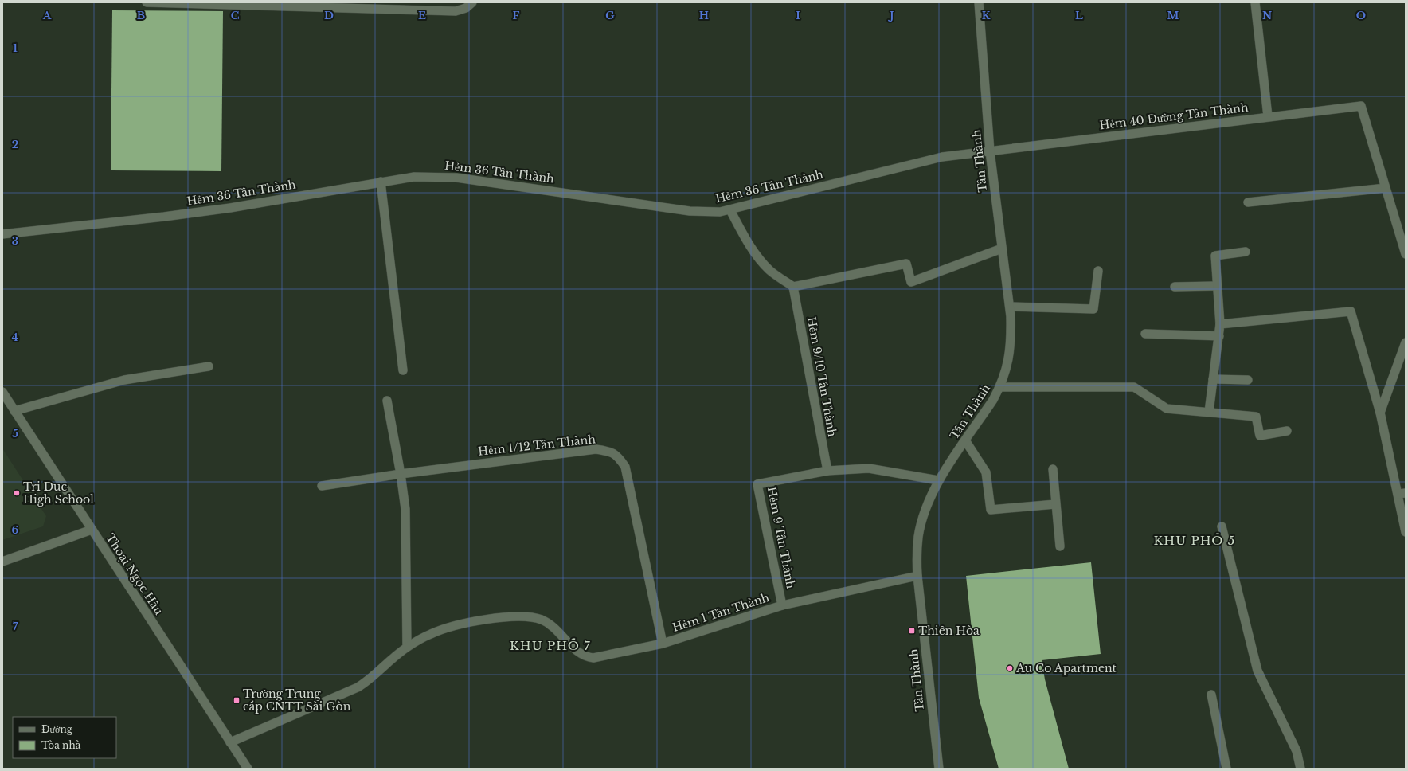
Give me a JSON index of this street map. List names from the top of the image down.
{
  "streets": {
    "street": [
      "Hẻm 40 Đường Tân Thành",
      "Tân Thành",
      "Hẻm 36 Tân Thành",
      "Hẻm 9/10 Tân Thành",
      "Hẻm 1/12 Tân Thành",
      "Hẻm 9 Tân Thành",
      "Thoại Ngọc Hầu",
      "Hẻm 1 Tân Thành"
    ]
  },
  "crossings": [
    ["Hẻm 40 Đường Tân Thành", "Tân Thành"],
    ["Hẻm 40 Đường Tân Thành", "Hẻm 36 Tân Thành"],
    ["Tân Thành", "Hẻm 36 Tân Thành"],
    ["Tân Thành", "Hẻm 9 Tân Thành"],
    ["Tân Thành", "Hẻm 1 Tân Thành"],
    ["Hẻm 9/10 Tân Thành", "Hẻm 9 Tân Thành"],
    ["Hẻm 1/12 Tân Thành", "Hẻm 1 Tân Thành"],
    ["Hẻm 9 Tân Thành", "Hẻm 1 Tân Thành"]
  ],
  "districts": ["KHU PHỐ 5", "KHU PHỐ 7"],
  "places": {
    "other": ["Tri Duc High School", "Au Co Apartment"],
    "transit": ["Thiên Hòa", "Trường Trung cấp CNTT Sài Gòn"]
  },
  "legend": ["Đường", "Tòa nhà"],
  "grid": {
    "columns": [
      "A",
      "B",
      "C",
      "D",
      "E",
      "F",
      "G",
      "H",
      "I",
      "J",
      "K",
      "L",
      "M",
      "N",
      "O"
    ],
    "rows": [
      "1",
      "2",
      "3",
      "4",
      "5",
      "6",
      "7"
    ]
  }
}
